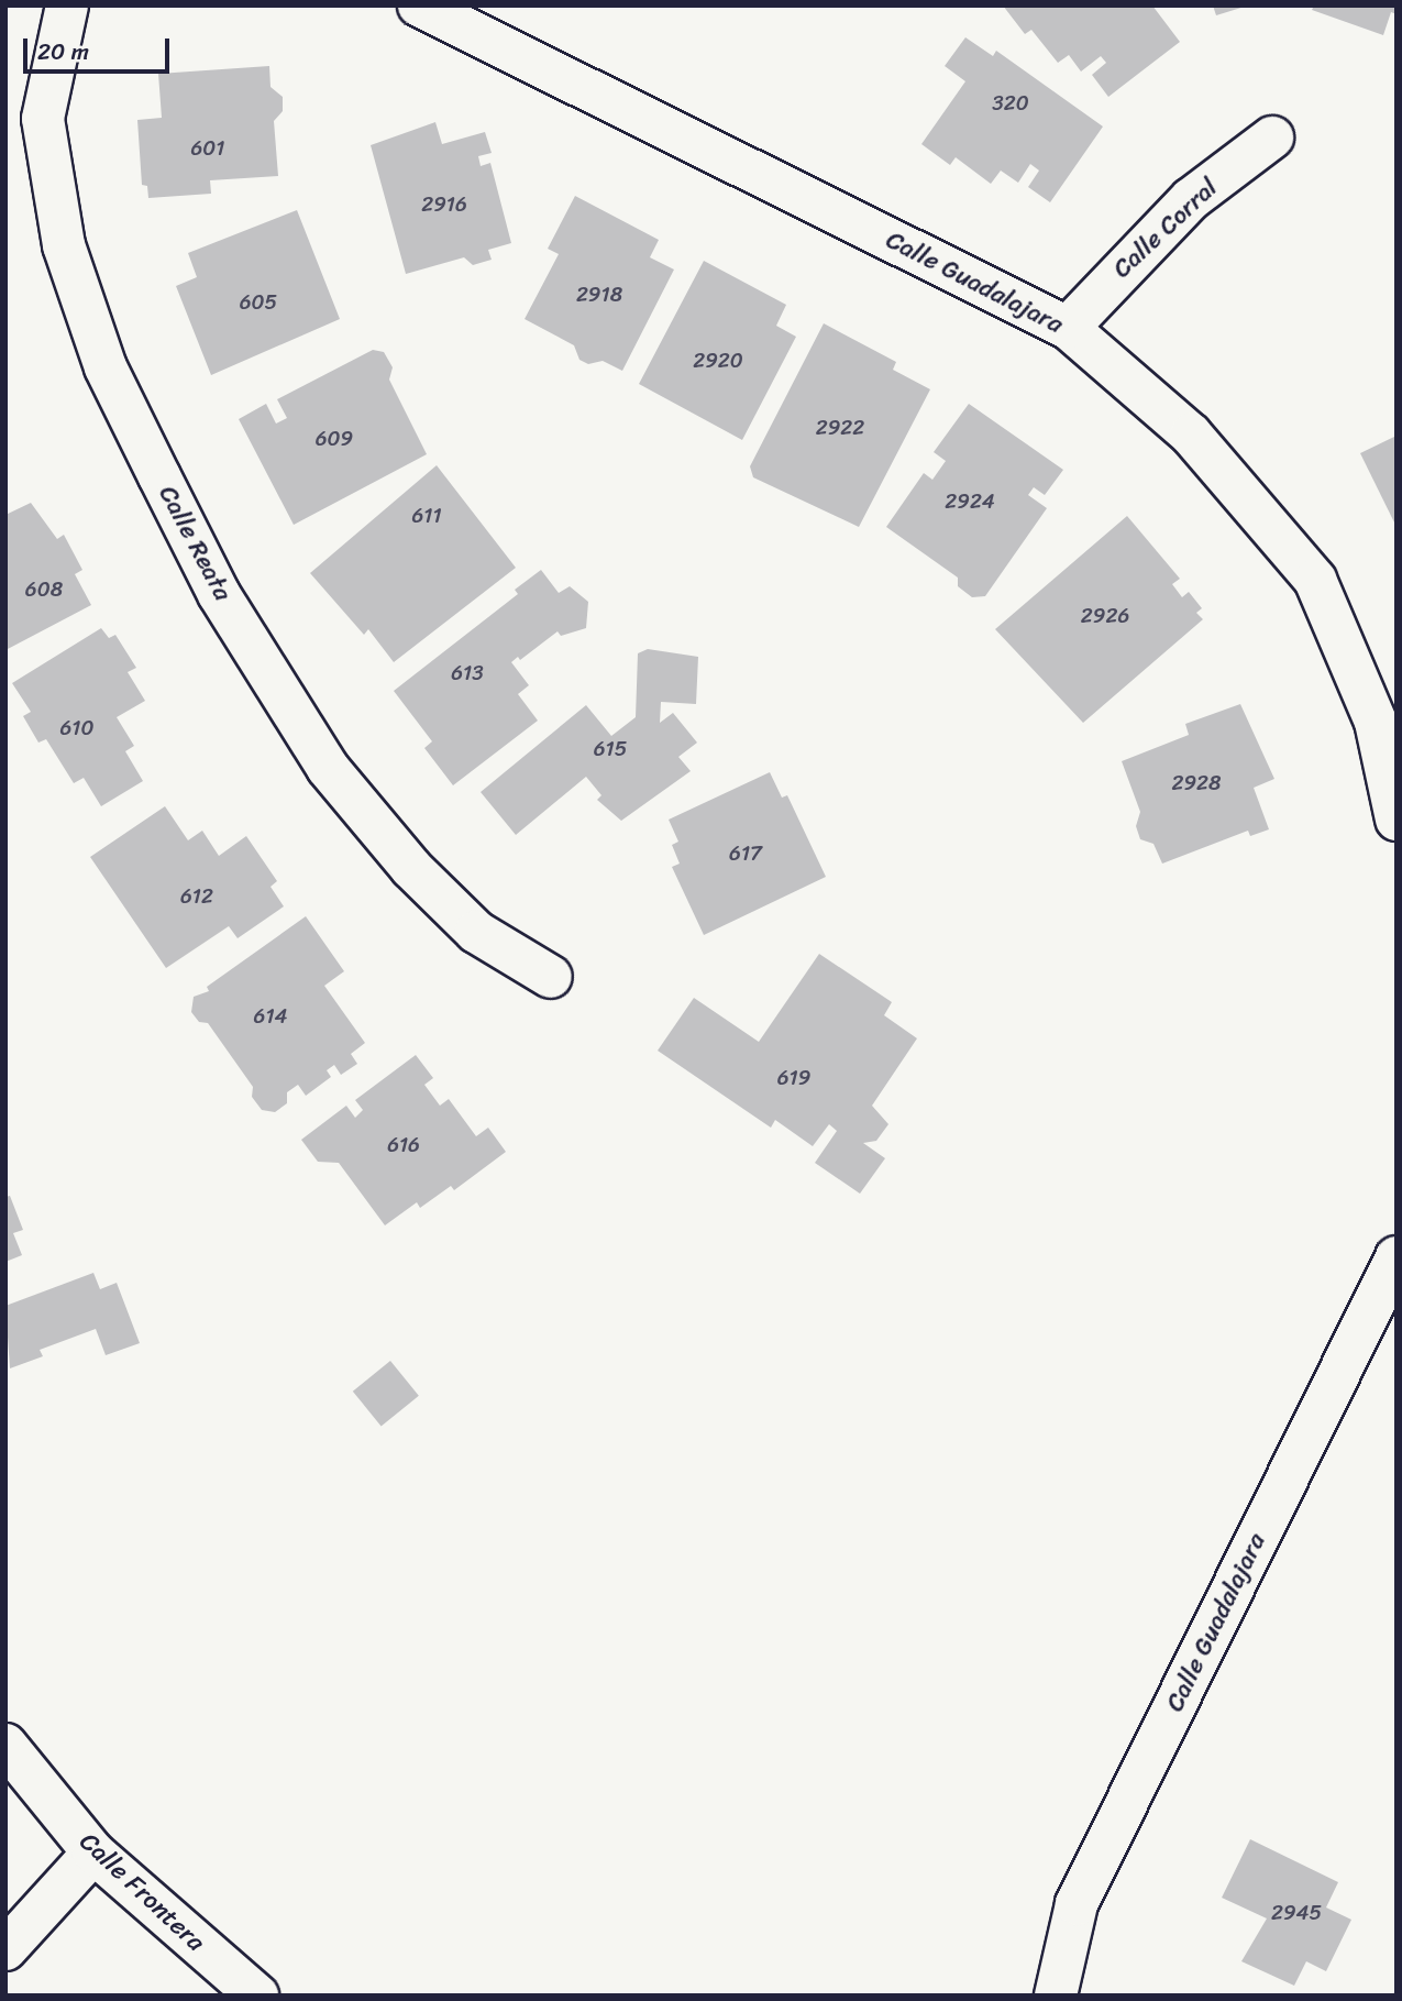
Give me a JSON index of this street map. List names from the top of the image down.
{
  "streets": {
    "street": [
      "Calle Corral",
      "Calle Guadalajara",
      "Calle Reata",
      "Calle Frontera"
    ]
  },
  "crossings": [
    ["Calle Corral", "Calle Guadalajara"]
  ],
  "house_numbers": [
    "320",
    "601",
    "2916",
    "2918",
    "605",
    "2920",
    "2922",
    "609",
    "2924",
    "611",
    "608",
    "2926",
    "613",
    "610",
    "615",
    "2928",
    "617",
    "612",
    "614",
    "619",
    "616",
    "2945"
  ],
  "scale_bar": "20 m"
}
